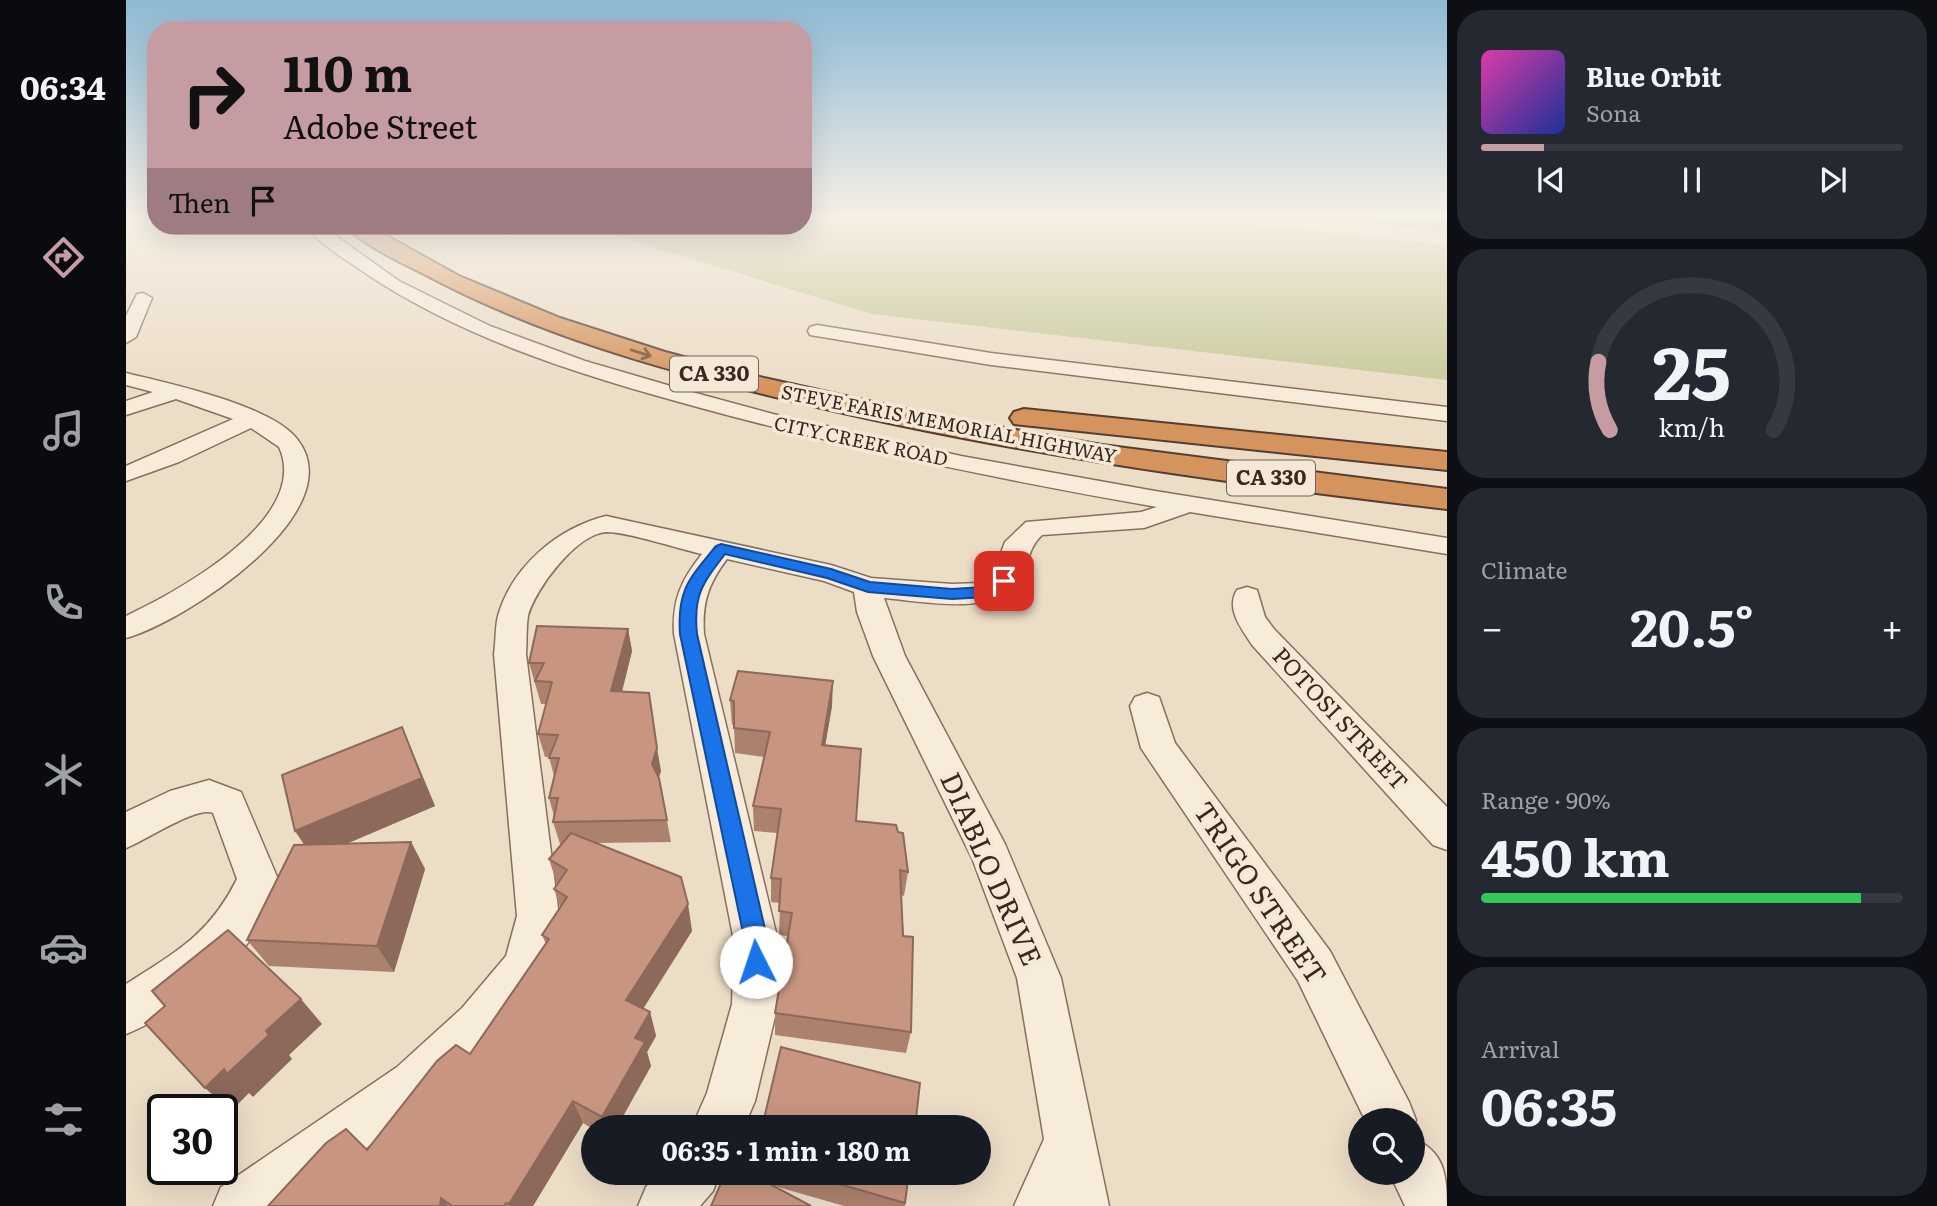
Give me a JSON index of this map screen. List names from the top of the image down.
{
  "streets": {
    "highway": ["CA 330", "STEVE FARIS MEMORIAL HIGHWAY"],
    "street": [
      "CITY CREEK ROAD",
      "POTOSI STREET",
      "DIABLO DRIVE",
      "TRIGO STREET"
    ]
  },
  "page": {
    "tabs": "06:34",
    "turn": ["110 m", "Adobe Street"],
    "song": ["Blue Orbit", "Sona"],
    "then": "Then",
    "tile": [
      "Climate",
      ["Range · 90%", "450 km"],
      ["Arrival", "06:35"]
    ],
    "heat": ["−", "20.5°", "+"],
    "limit": "30",
    "trip": "06:35 · 1 min · 180 m",
    "gauge": ["25", "km/h"]
  }
}
